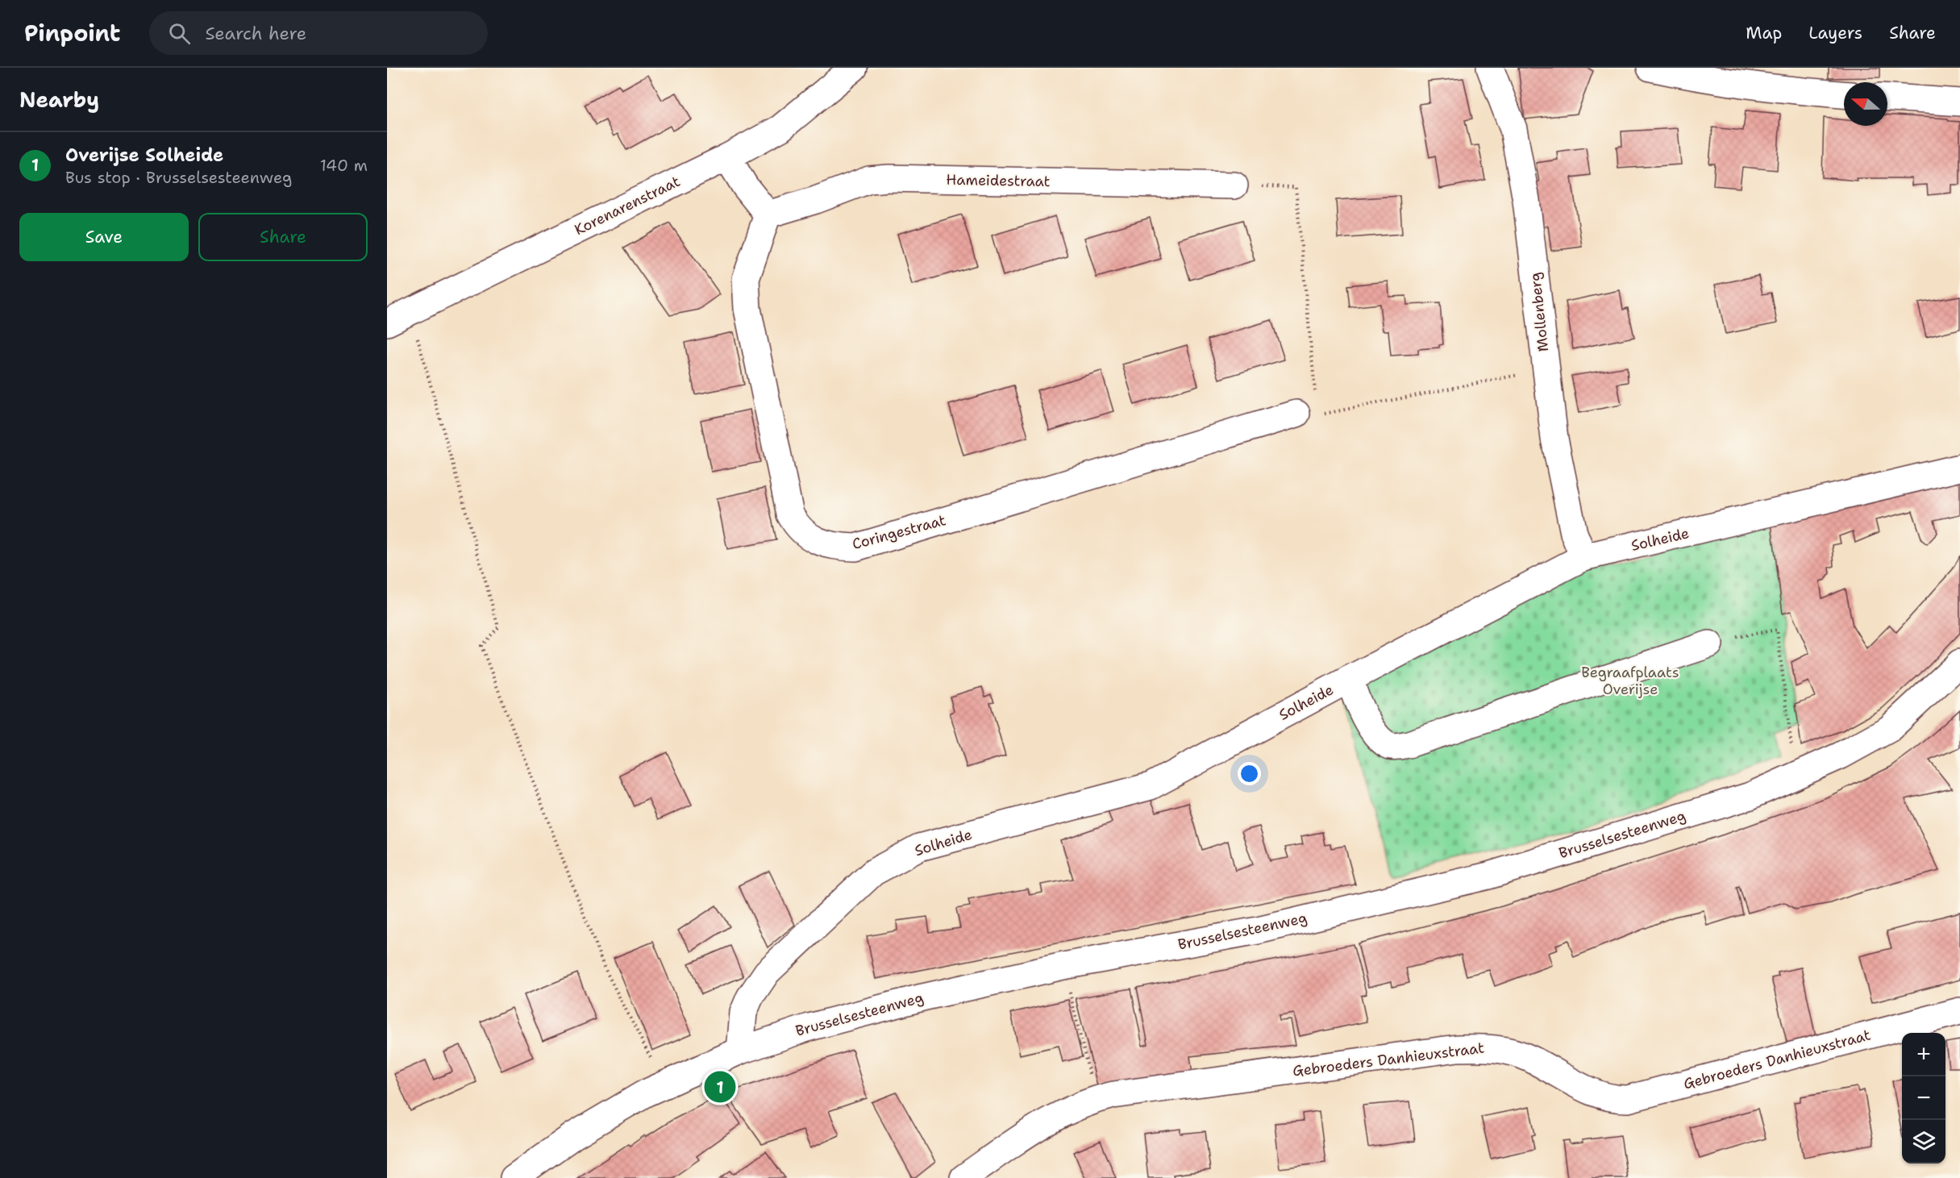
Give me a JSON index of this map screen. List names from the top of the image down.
{
  "streets": {
    "street": [
      "Hameidestraat",
      "Korenarenstraat",
      "Mollenberg",
      "Coringestraat",
      "Solheide",
      "Brusselsesteenweg",
      "Gebroeders Danhieuxstraat"
    ]
  },
  "crossings": [
    ["Hameidestraat", "Coringestraat"],
    ["Mollenberg", "Solheide"],
    ["Solheide", "Brusselsesteenweg"]
  ],
  "parks": ["Begraafplaats Overijse"],
  "north": "left",
  "page": {
    "header": "Pinpoint",
    "search": "Search here",
    "nav": ["Map", "Layers", "Share"],
    "heading": "Nearby",
    "list": [
      {
        "mark": "1",
        "name": "Overijse Solheide",
        "note": "Bus stop · Brusselsesteenweg",
        "value": "140 m"
      }
    ],
    "buttons": ["Save", "Share"],
    "map_buttons": ["+", "−"],
    "pins": "1"
  }
}
